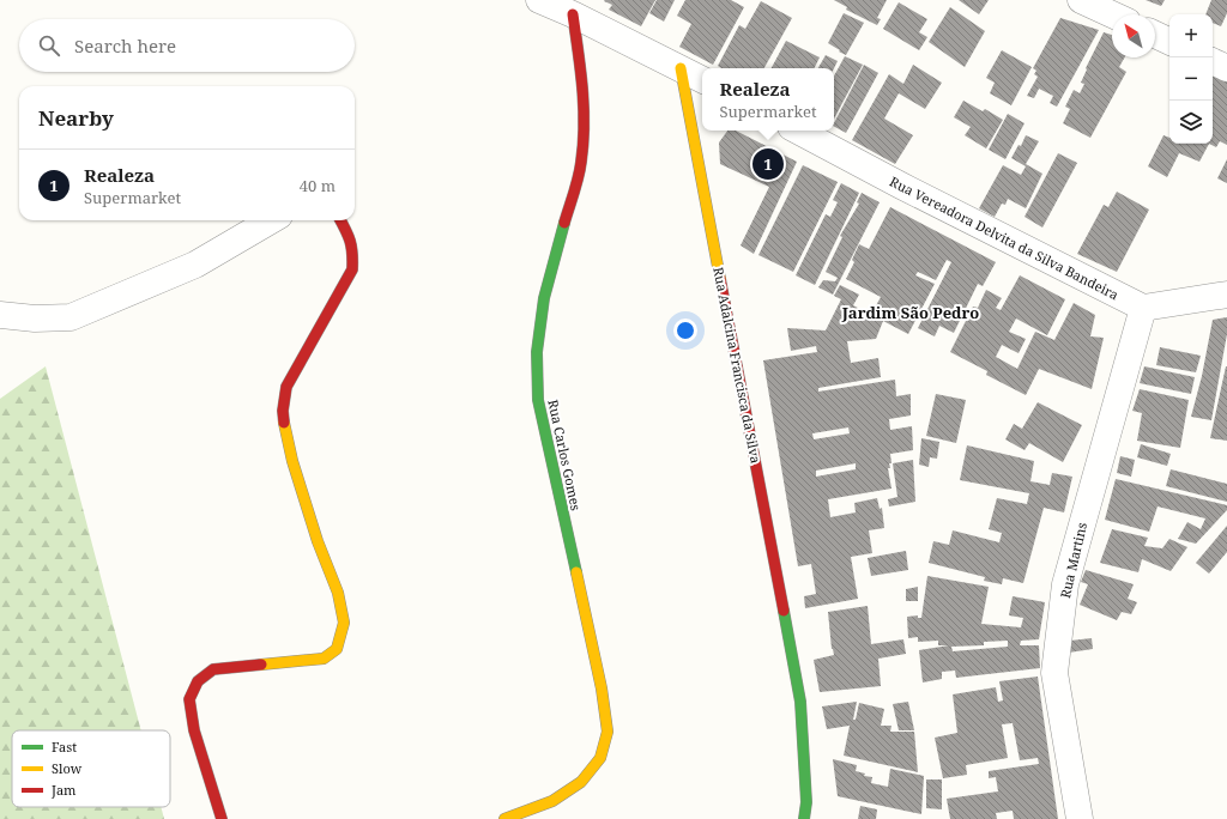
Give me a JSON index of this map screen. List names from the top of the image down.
{
  "streets": {
    "street": [
      "Rua Vereadora Delvita da Silva Bandeira",
      "Rua Adalcina Francisca da Silva",
      "Rua Carlos Gomes",
      "Rua Martins"
    ]
  },
  "crossings": [
    ["Rua Vereadora Delvita da Silva Bandeira", "Rua Martins"]
  ],
  "districts": ["Jardim São Pedro"],
  "legend": ["Fast", "Slow", "Jam"],
  "north": "top left",
  "page": {
    "map_buttons": ["+", "−"],
    "search": "Search here",
    "popup": ["Realeza", "Supermarket"],
    "heading": "Nearby",
    "pins": "1",
    "list": [
      {
        "mark": "1",
        "name": "Realeza",
        "note": "Supermarket",
        "value": "40 m"
      }
    ]
  }
}
